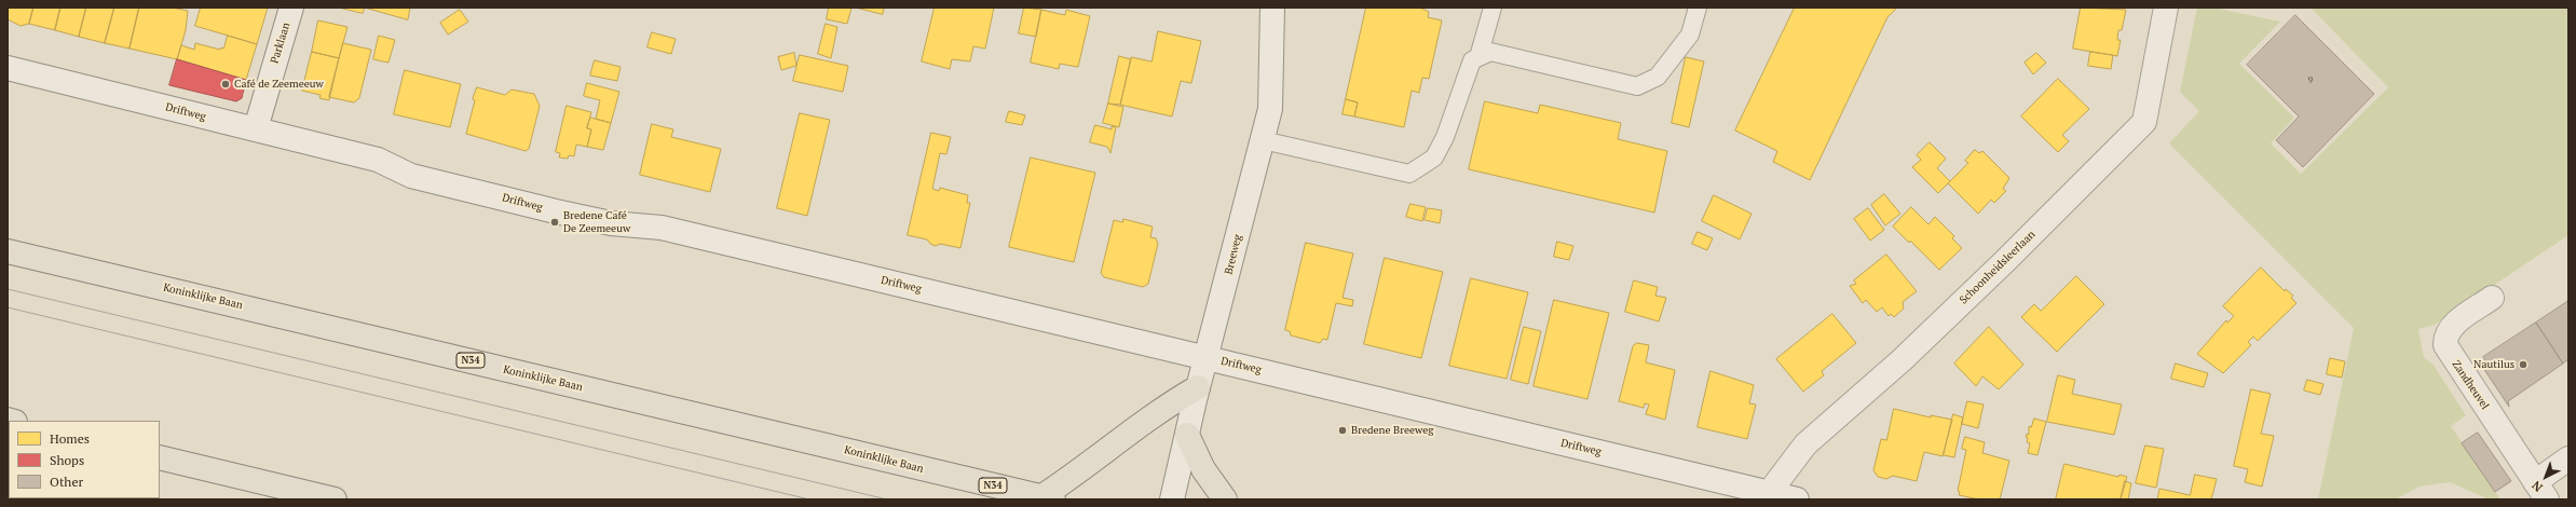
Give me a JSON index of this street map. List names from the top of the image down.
{
  "streets": {
    "main road": ["Koninklijke Baan", "N34"],
    "street": [
      "Parklaan",
      "Driftweg",
      "Breeweg",
      "Schoonheidsleerlaan",
      "Zandheuvel"
    ]
  },
  "crossings": [
    ["Parklaan", "Driftweg"],
    ["Driftweg", "Breeweg"],
    ["Driftweg", "Schoonheidsleerlaan"]
  ],
  "places": [
    "Café de Zeemeeuw",
    "Bredene Café De Zeemeeuw",
    "Nautilus",
    "Bredene Breeweg"
  ],
  "house_numbers": ["9"],
  "legend": ["Homes", "Shops", "Other"],
  "north": "bottom left"
}
